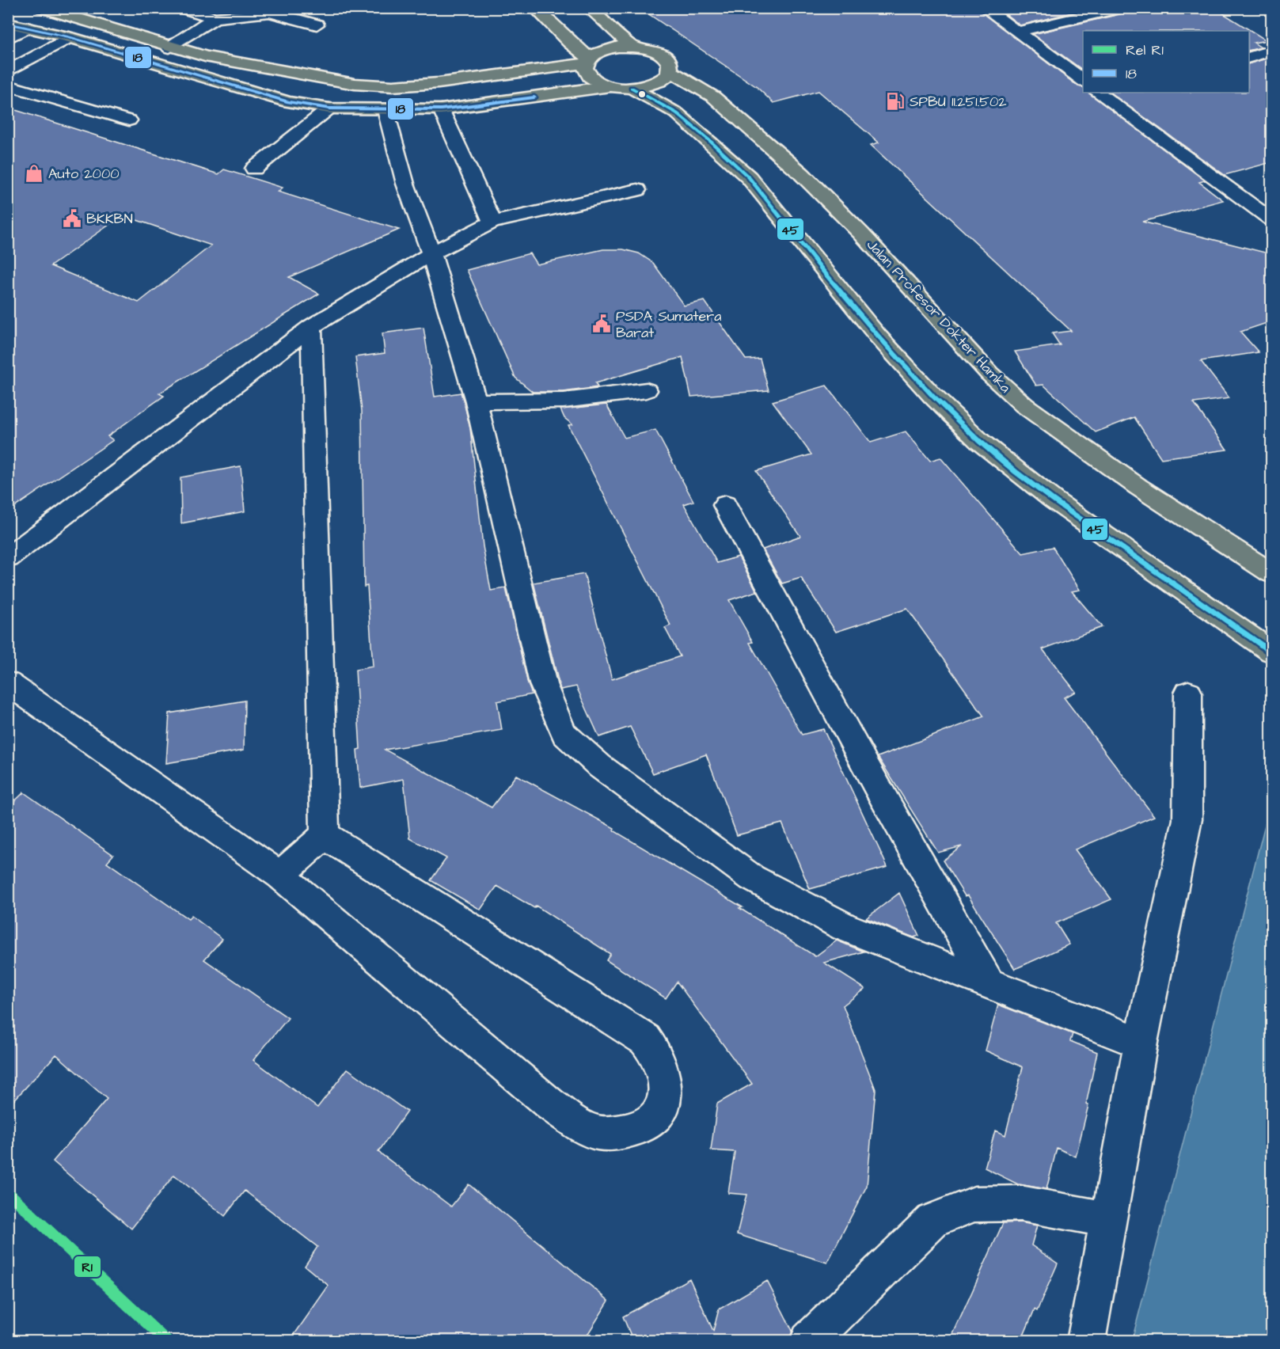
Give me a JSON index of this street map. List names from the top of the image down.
{
  "streets": {
    "main road": ["Jalan Profesor Dokter Hamka"]
  },
  "places": {
    "fuel station": ["SPBU 11.251.502"],
    "shop": ["Auto 2000"],
    "public building": ["BKKBN", "PSDA Sumatera Barat"]
  },
  "lines": ["transit line 18", "transit line 45", "rail line R1"],
  "legend": ["Rel R1", "18"]
}
